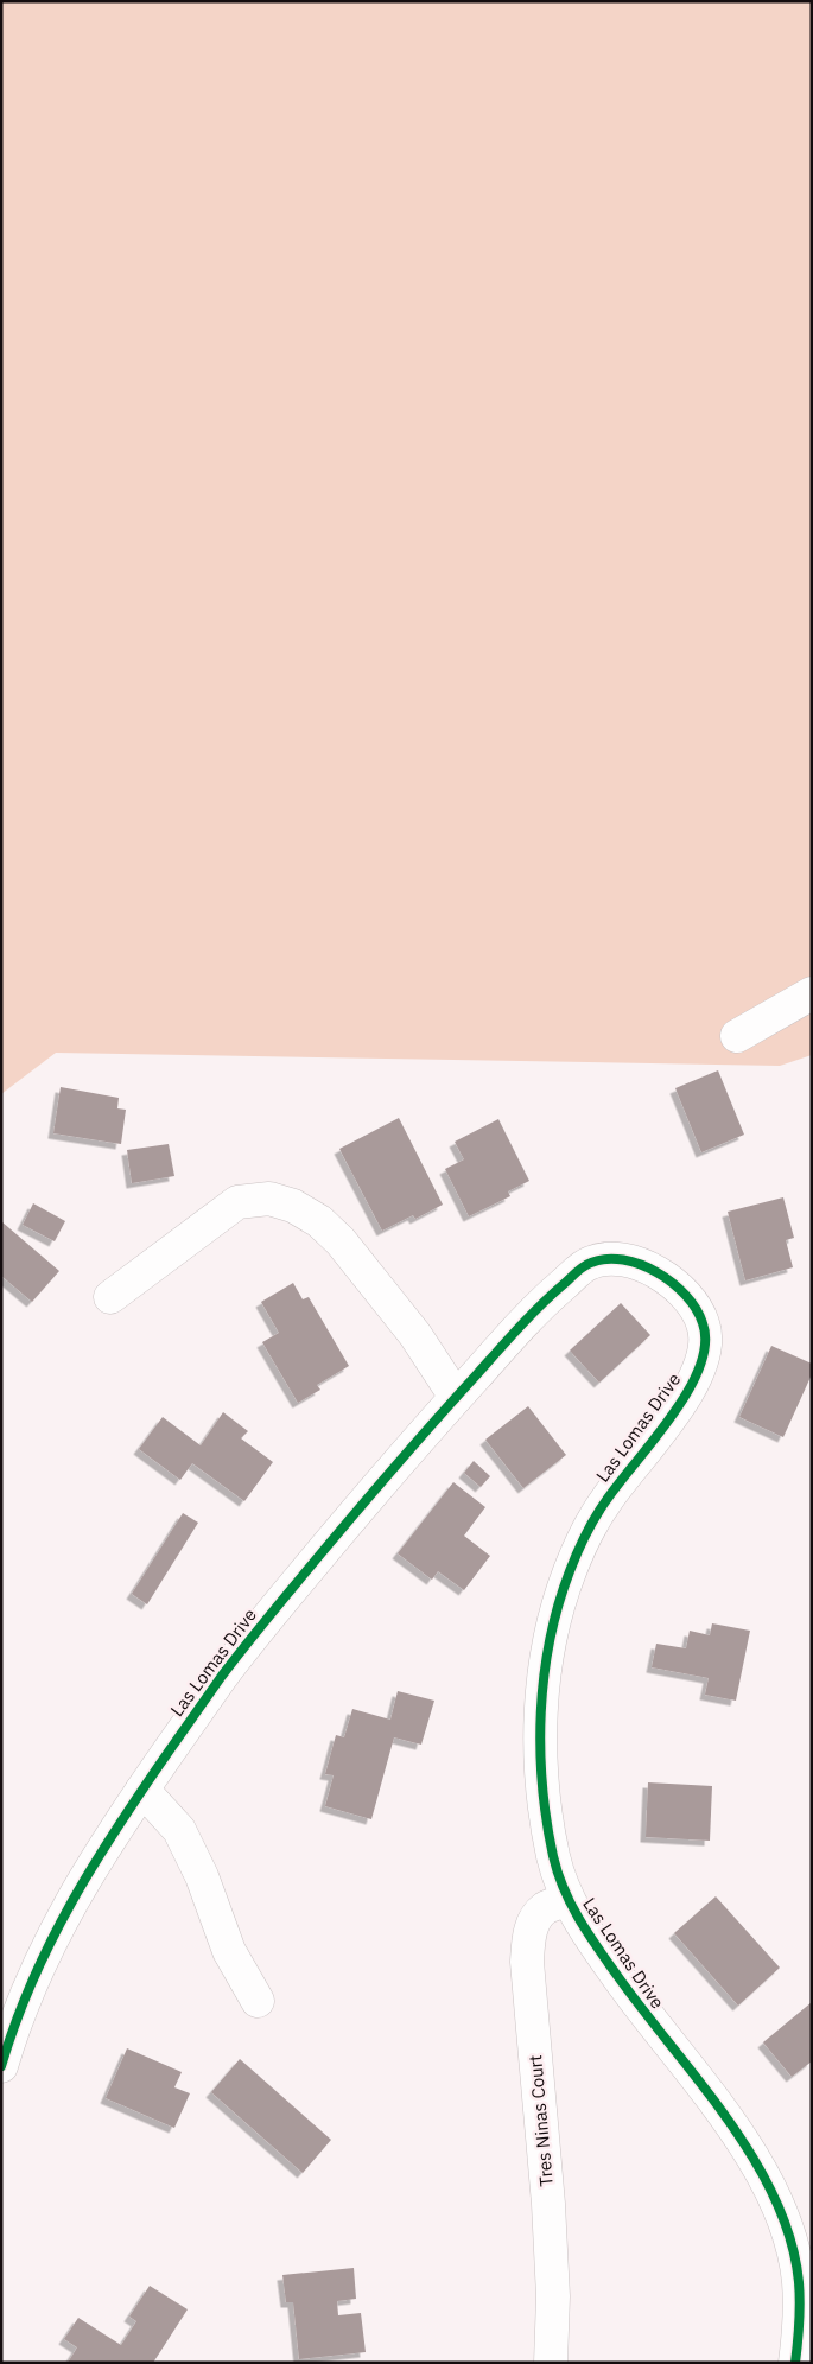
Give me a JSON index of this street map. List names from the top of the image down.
{
  "streets": {
    "street": ["Las Lomas Drive", "Tres Ninas Court"]
  },
  "crossings": [
    ["Las Lomas Drive", "Tres Ninas Court"]
  ]
}
